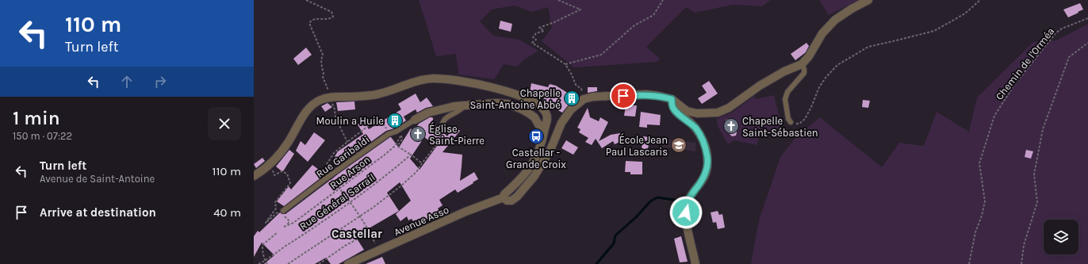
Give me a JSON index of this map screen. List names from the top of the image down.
{
  "streets": {
    "street": ["Avenue Asso"],
    "lane": ["Rue Garibaldi"],
    "path": ["Chemin de l'Orméa", "Rue Arson", "Rue Général Sarrail"]
  },
  "crossings": [
    ["Rue Garibaldi", "Rue Arson"],
    ["Rue Arson", "Rue Général Sarrail"]
  ],
  "districts": ["Castellar"],
  "places": {
    "building": ["Chapelle Saint-Antoine Abbé", "Moulin a Huile"],
    "church": ["Chapelle Saint-Sébastien", "Église Saint-Pierre"],
    "bus stop": ["Castellar - Grande Croix"],
    "school or university": ["École Jean Paul Lascaris"]
  },
  "page": {
    "turn": ["110 m", "Turn left"],
    "heading": ["1 min", "150 m · 07:22"],
    "list": [
      {
        "name": "Turn left",
        "note": "Avenue de Saint-Antoine",
        "value": "110 m"
      },
      {
        "name": "Arrive at destination",
        "value": "40 m"
      }
    ]
  }
}
